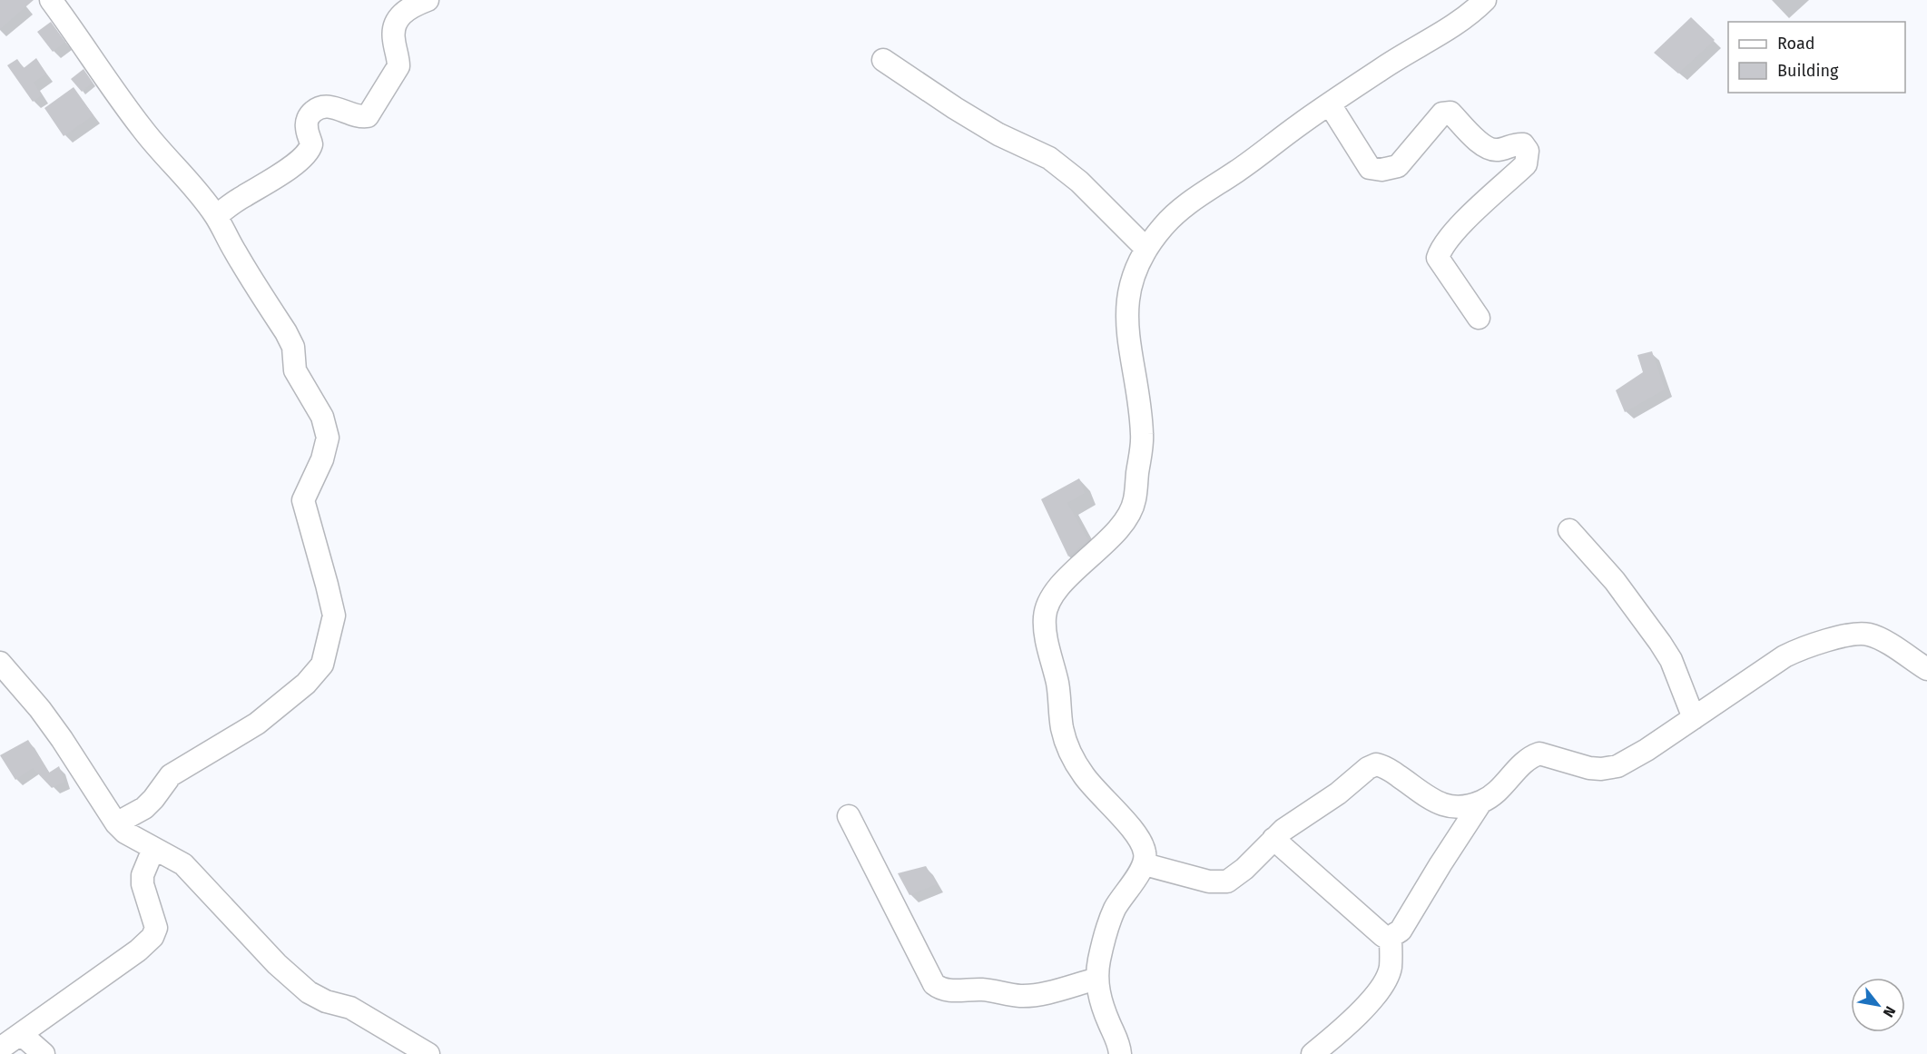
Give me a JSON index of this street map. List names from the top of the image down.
{
  "legend": ["Road", "Building"],
  "north": "bottom right"
}
